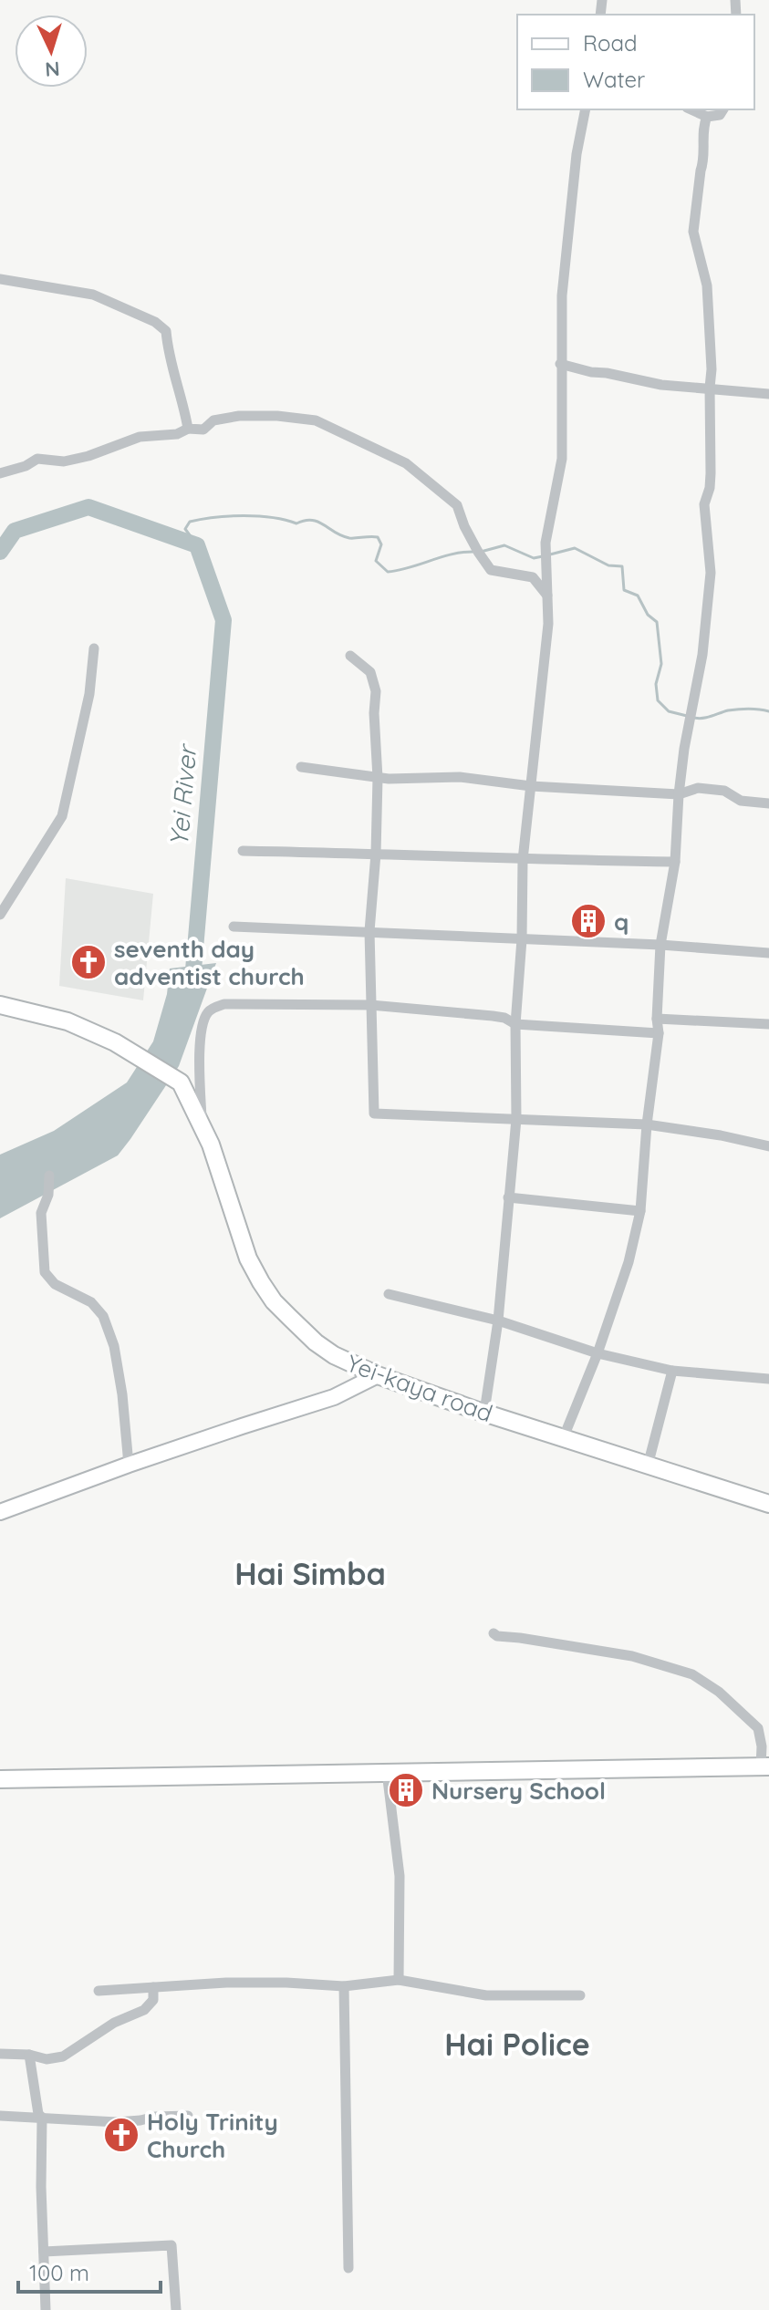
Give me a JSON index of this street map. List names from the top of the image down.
{
  "streets": {
    "main road": ["Yei-kaya road"]
  },
  "districts": ["Hai Simba", "Hai Police"],
  "water": ["Yei River"],
  "places": {
    "building": ["q", "Nursery School"],
    "church": ["seventh day adventist church", "Holy Trinity Church"]
  },
  "legend": ["Road", "Water"],
  "scale_bar": "100 m",
  "north": "bottom"
}
